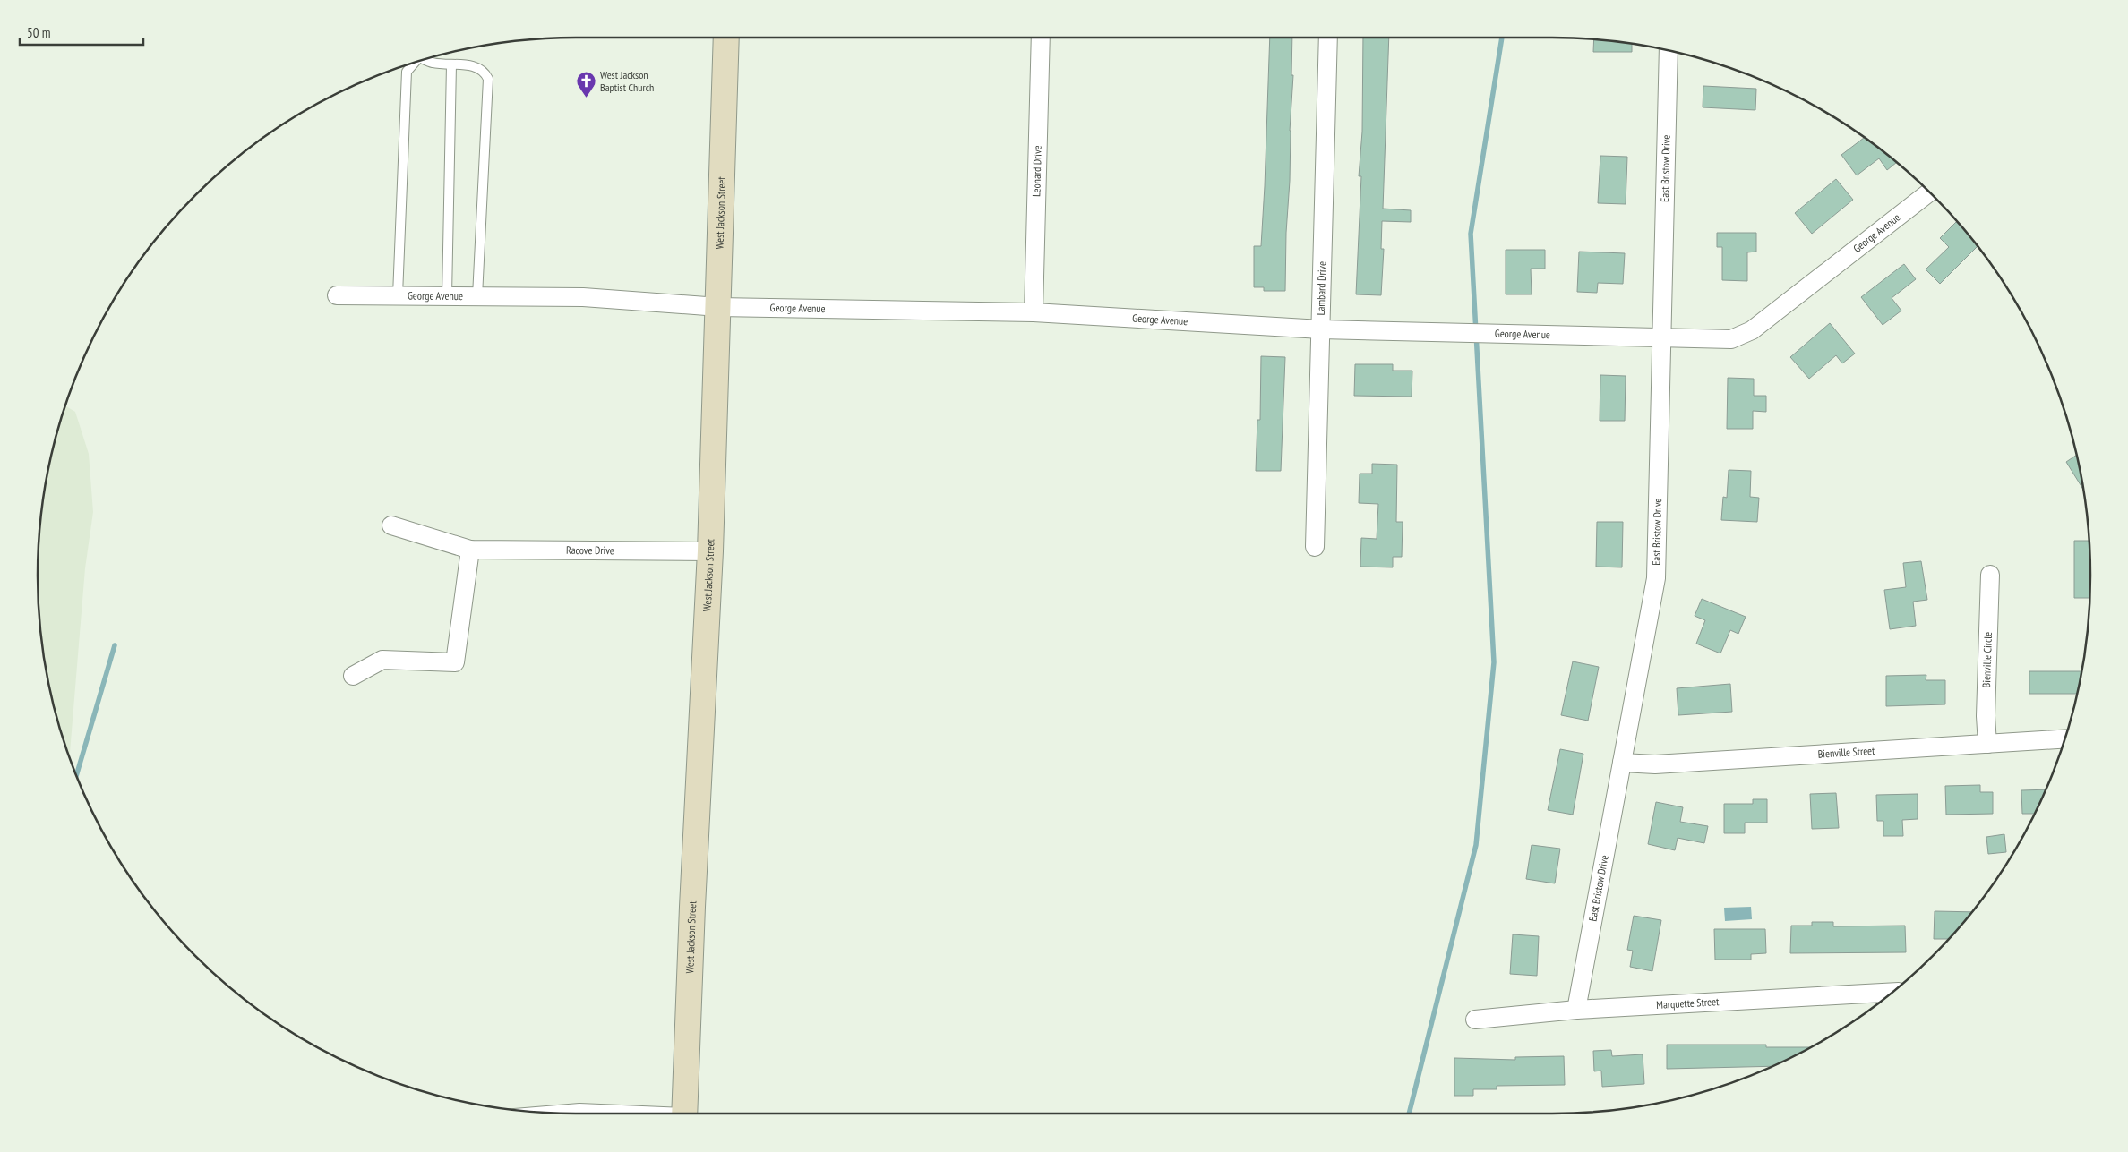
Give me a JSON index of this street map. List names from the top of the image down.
{
  "streets": {
    "street": [
      "East Bristow Drive",
      "Leonard Drive",
      "West Jackson Street",
      "George Avenue",
      "Lambard Drive",
      "Racove Drive",
      "Bienville Circle",
      "Bienville Street",
      "Marquette Street"
    ]
  },
  "crossings": [
    ["East Bristow Drive", "George Avenue"],
    ["East Bristow Drive", "Bienville Street"],
    ["East Bristow Drive", "Marquette Street"],
    ["Leonard Drive", "George Avenue"],
    ["West Jackson Street", "George Avenue"],
    ["West Jackson Street", "Racove Drive"],
    ["George Avenue", "Lambard Drive"],
    ["Bienville Circle", "Bienville Street"]
  ],
  "places": {
    "church": ["West Jackson Baptist Church"]
  },
  "scale_bar": "50 m"
}
